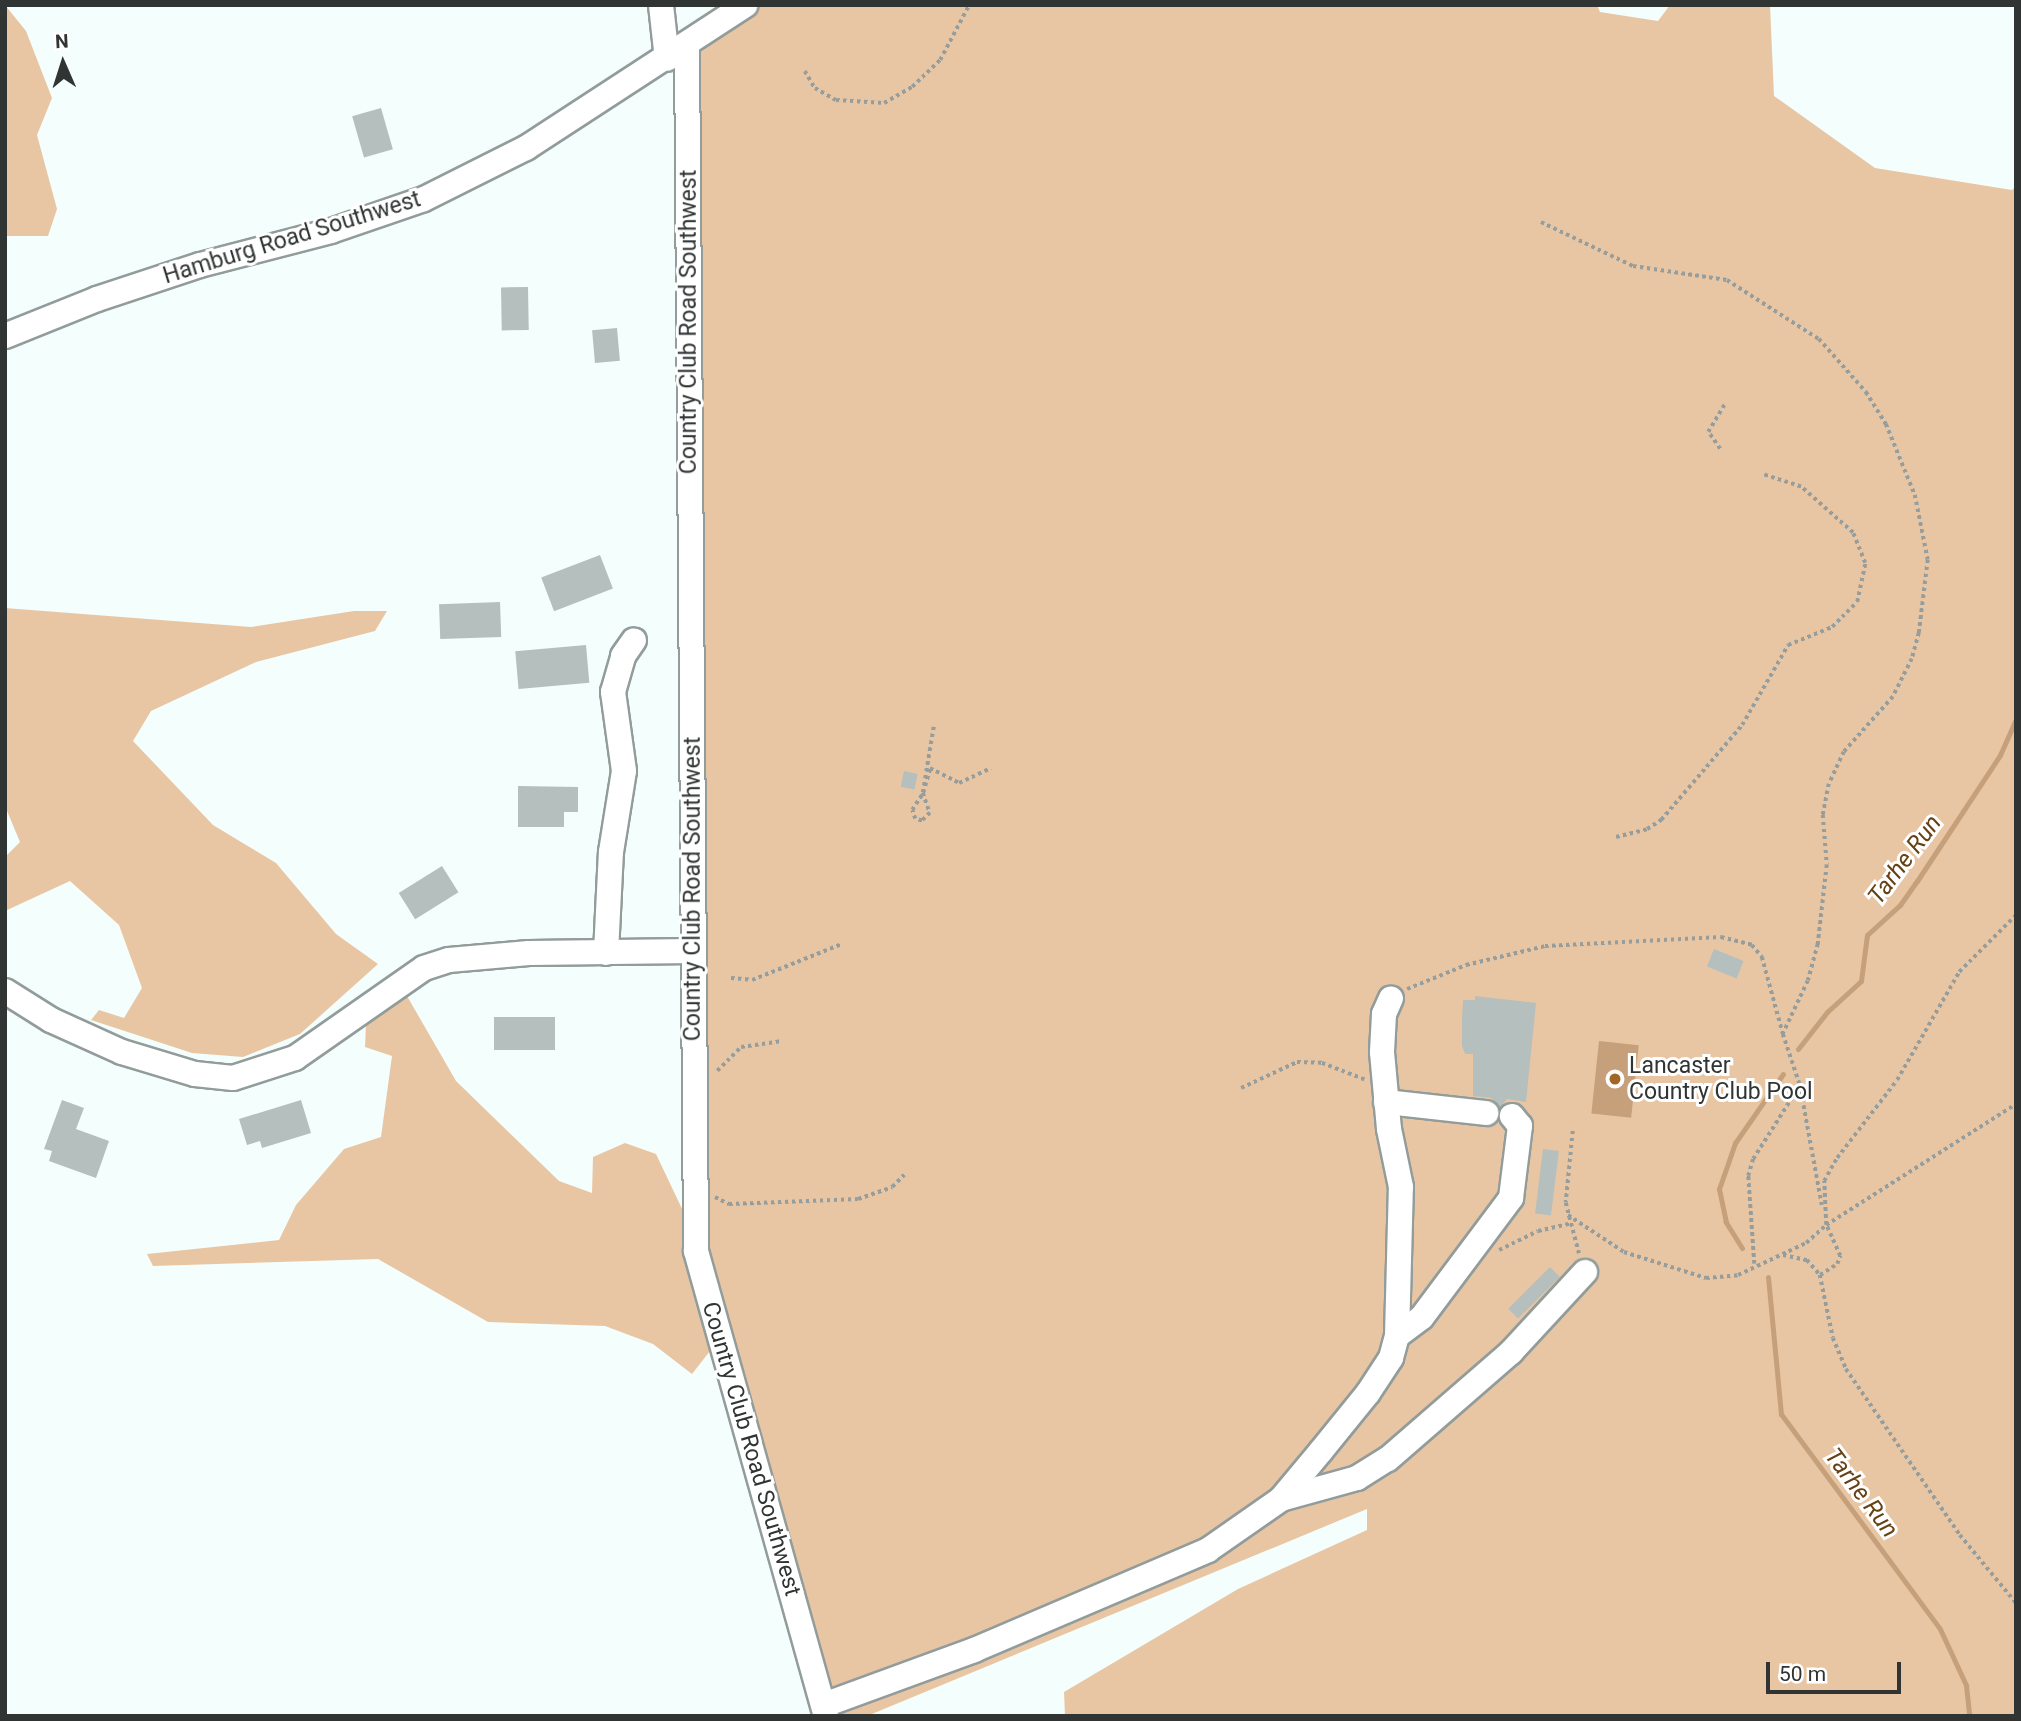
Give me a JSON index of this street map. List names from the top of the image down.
{
  "streets": {
    "street": ["Hamburg Road Southwest", "Country Club Road Southwest"]
  },
  "crossings": [
    ["Hamburg Road Southwest", "Country Club Road Southwest"]
  ],
  "water": ["Tarhe Run"],
  "places": ["Lancaster Country Club Pool"],
  "scale_bar": "50 m",
  "north": "top"
}
